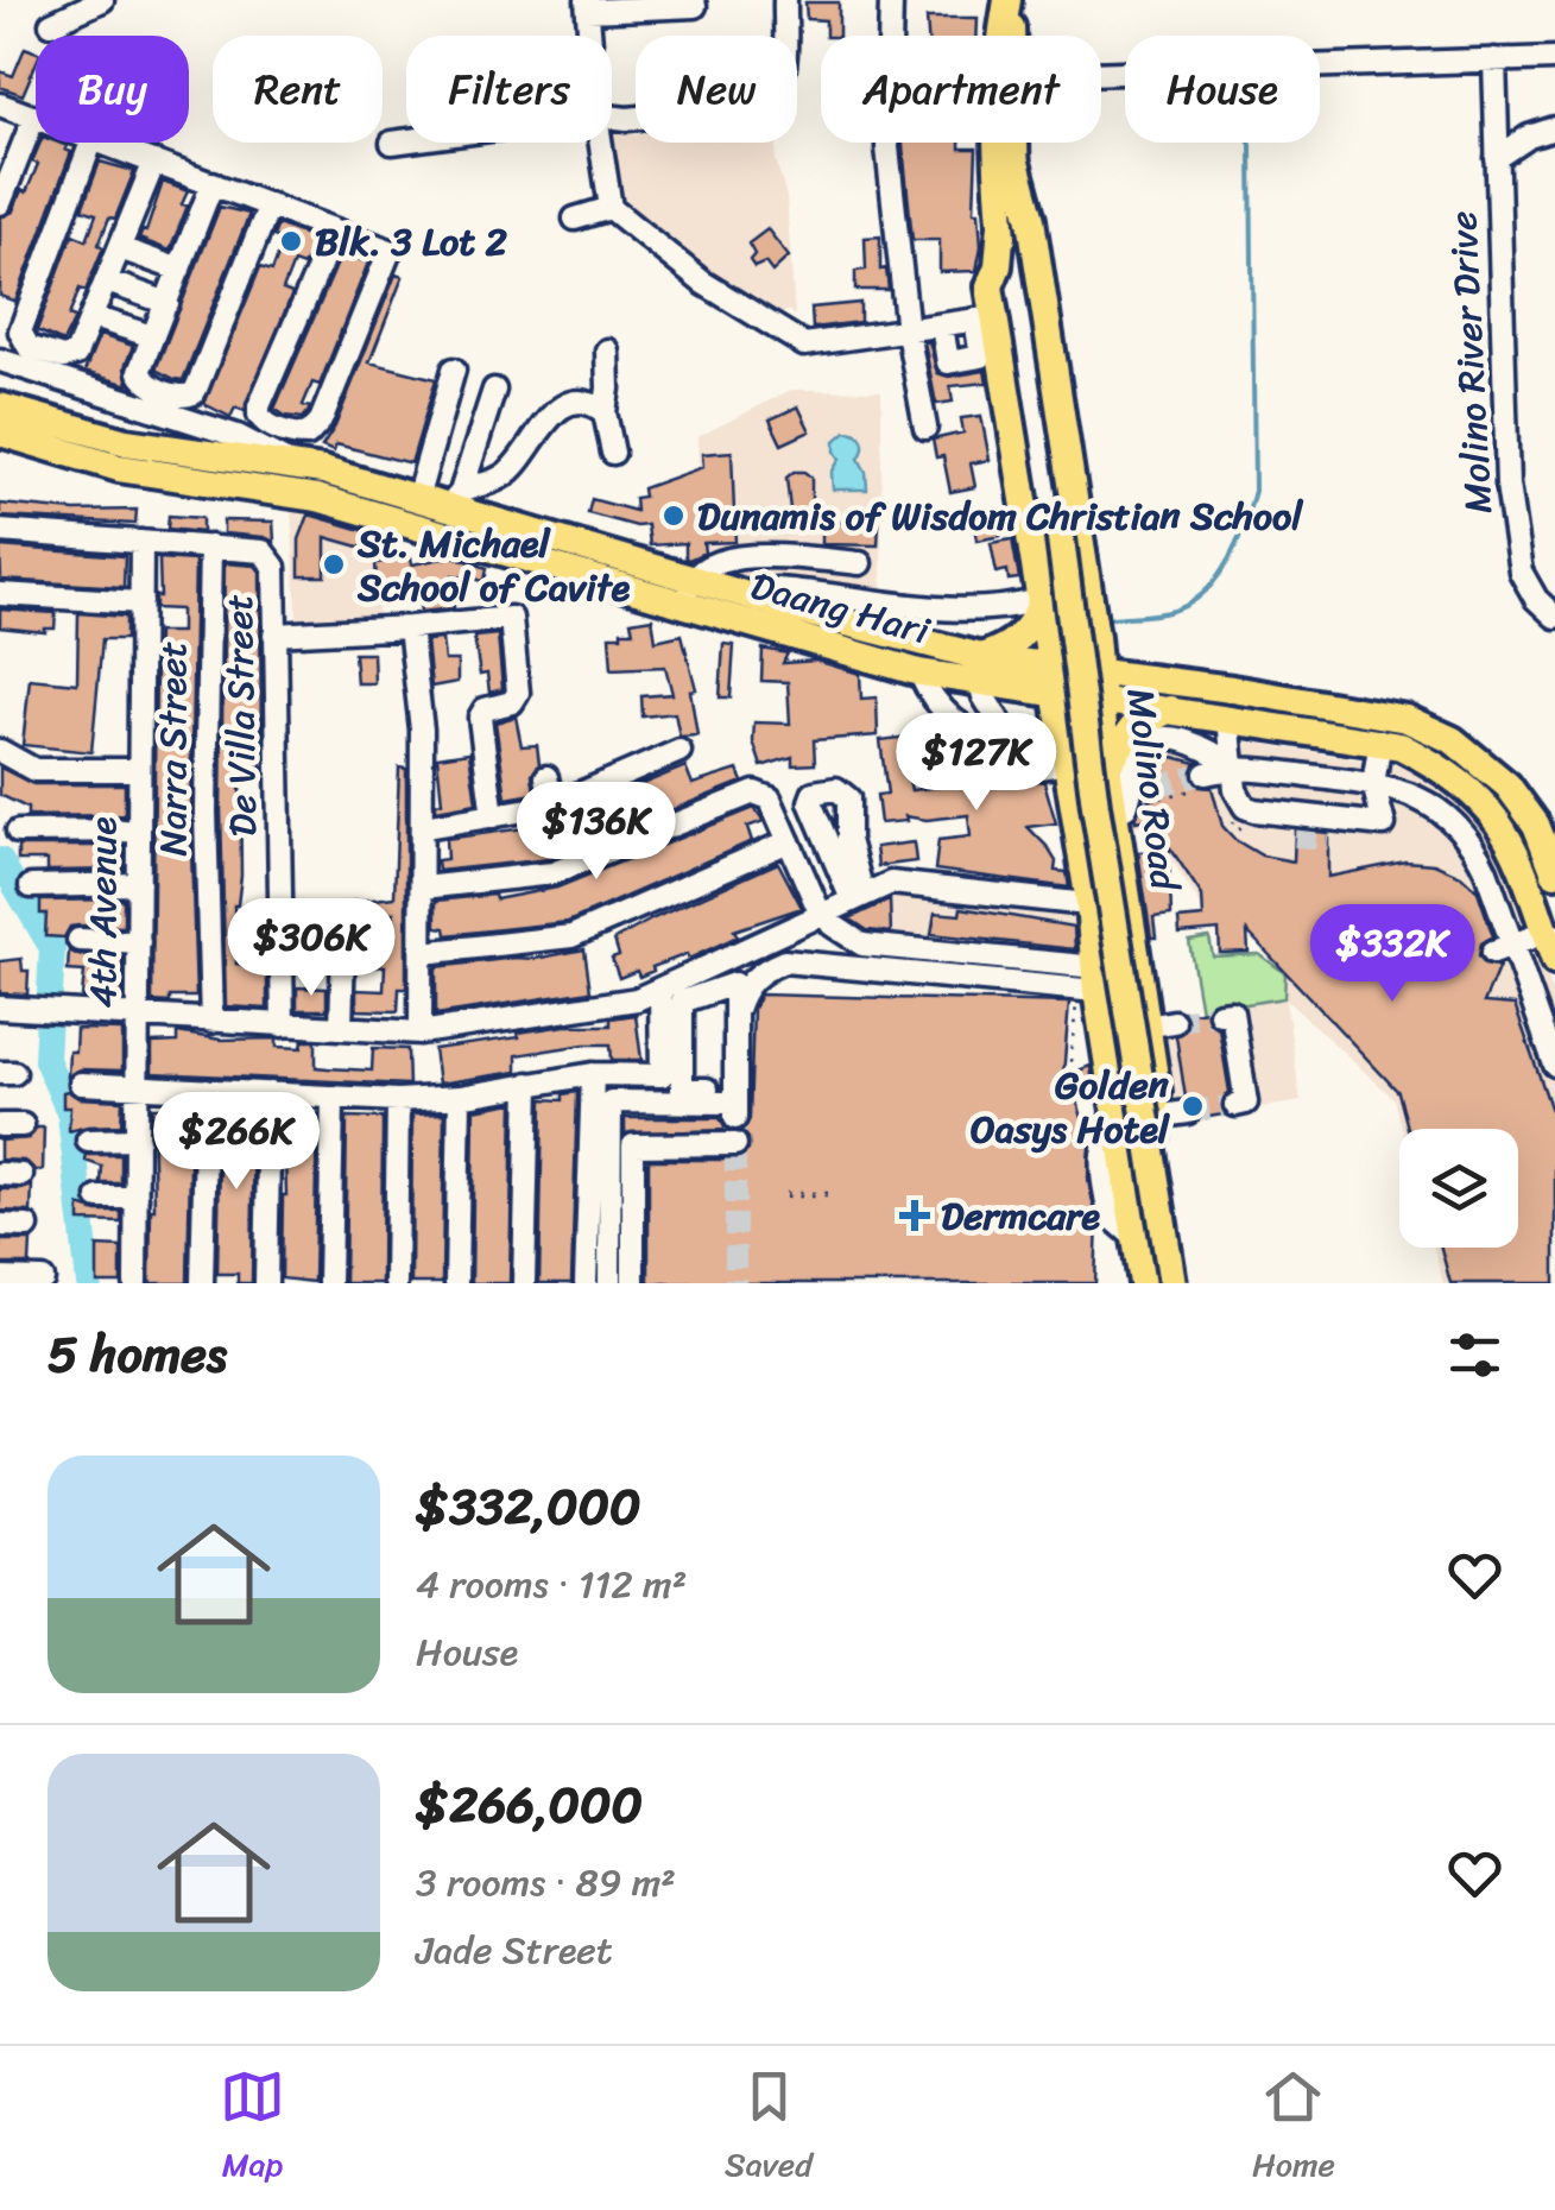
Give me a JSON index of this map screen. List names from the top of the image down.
{
  "streets": {
    "main road": ["Daang Hari", "Molino Road"],
    "street": [
      "Molino River Drive",
      "De Villa Street",
      "Narra Street",
      "4th Avenue"
    ]
  },
  "crossings": [
    ["Daang Hari", "Molino Road"],
    ["De Villa Street", "Narra Street"]
  ],
  "places": {
    "other": [
      "Blk. 3 Lot 2",
      "Dunamis of Wisdom Christian School",
      "St. Michael School of Cavite",
      "Golden Oasys Hotel"
    ],
    "health": ["Dermcare"]
  },
  "page": {
    "chip": [
      "Buy",
      "Rent",
      "Filters",
      "New",
      "Apartment",
      "House"
    ],
    "price": [
      "$127K",
      "$136K",
      "$306K",
      "$332K",
      "$266K"
    ],
    "heading": "5 homes",
    "list": [
      {
        "name": "$332,000",
        "note": "4 rooms · 112 m² · House"
      },
      {
        "name": "$266,000",
        "note": "3 rooms · 89 m² · Jade Street"
      }
    ],
    "tabs": ["Map", "Saved", "Home"]
  }
}
